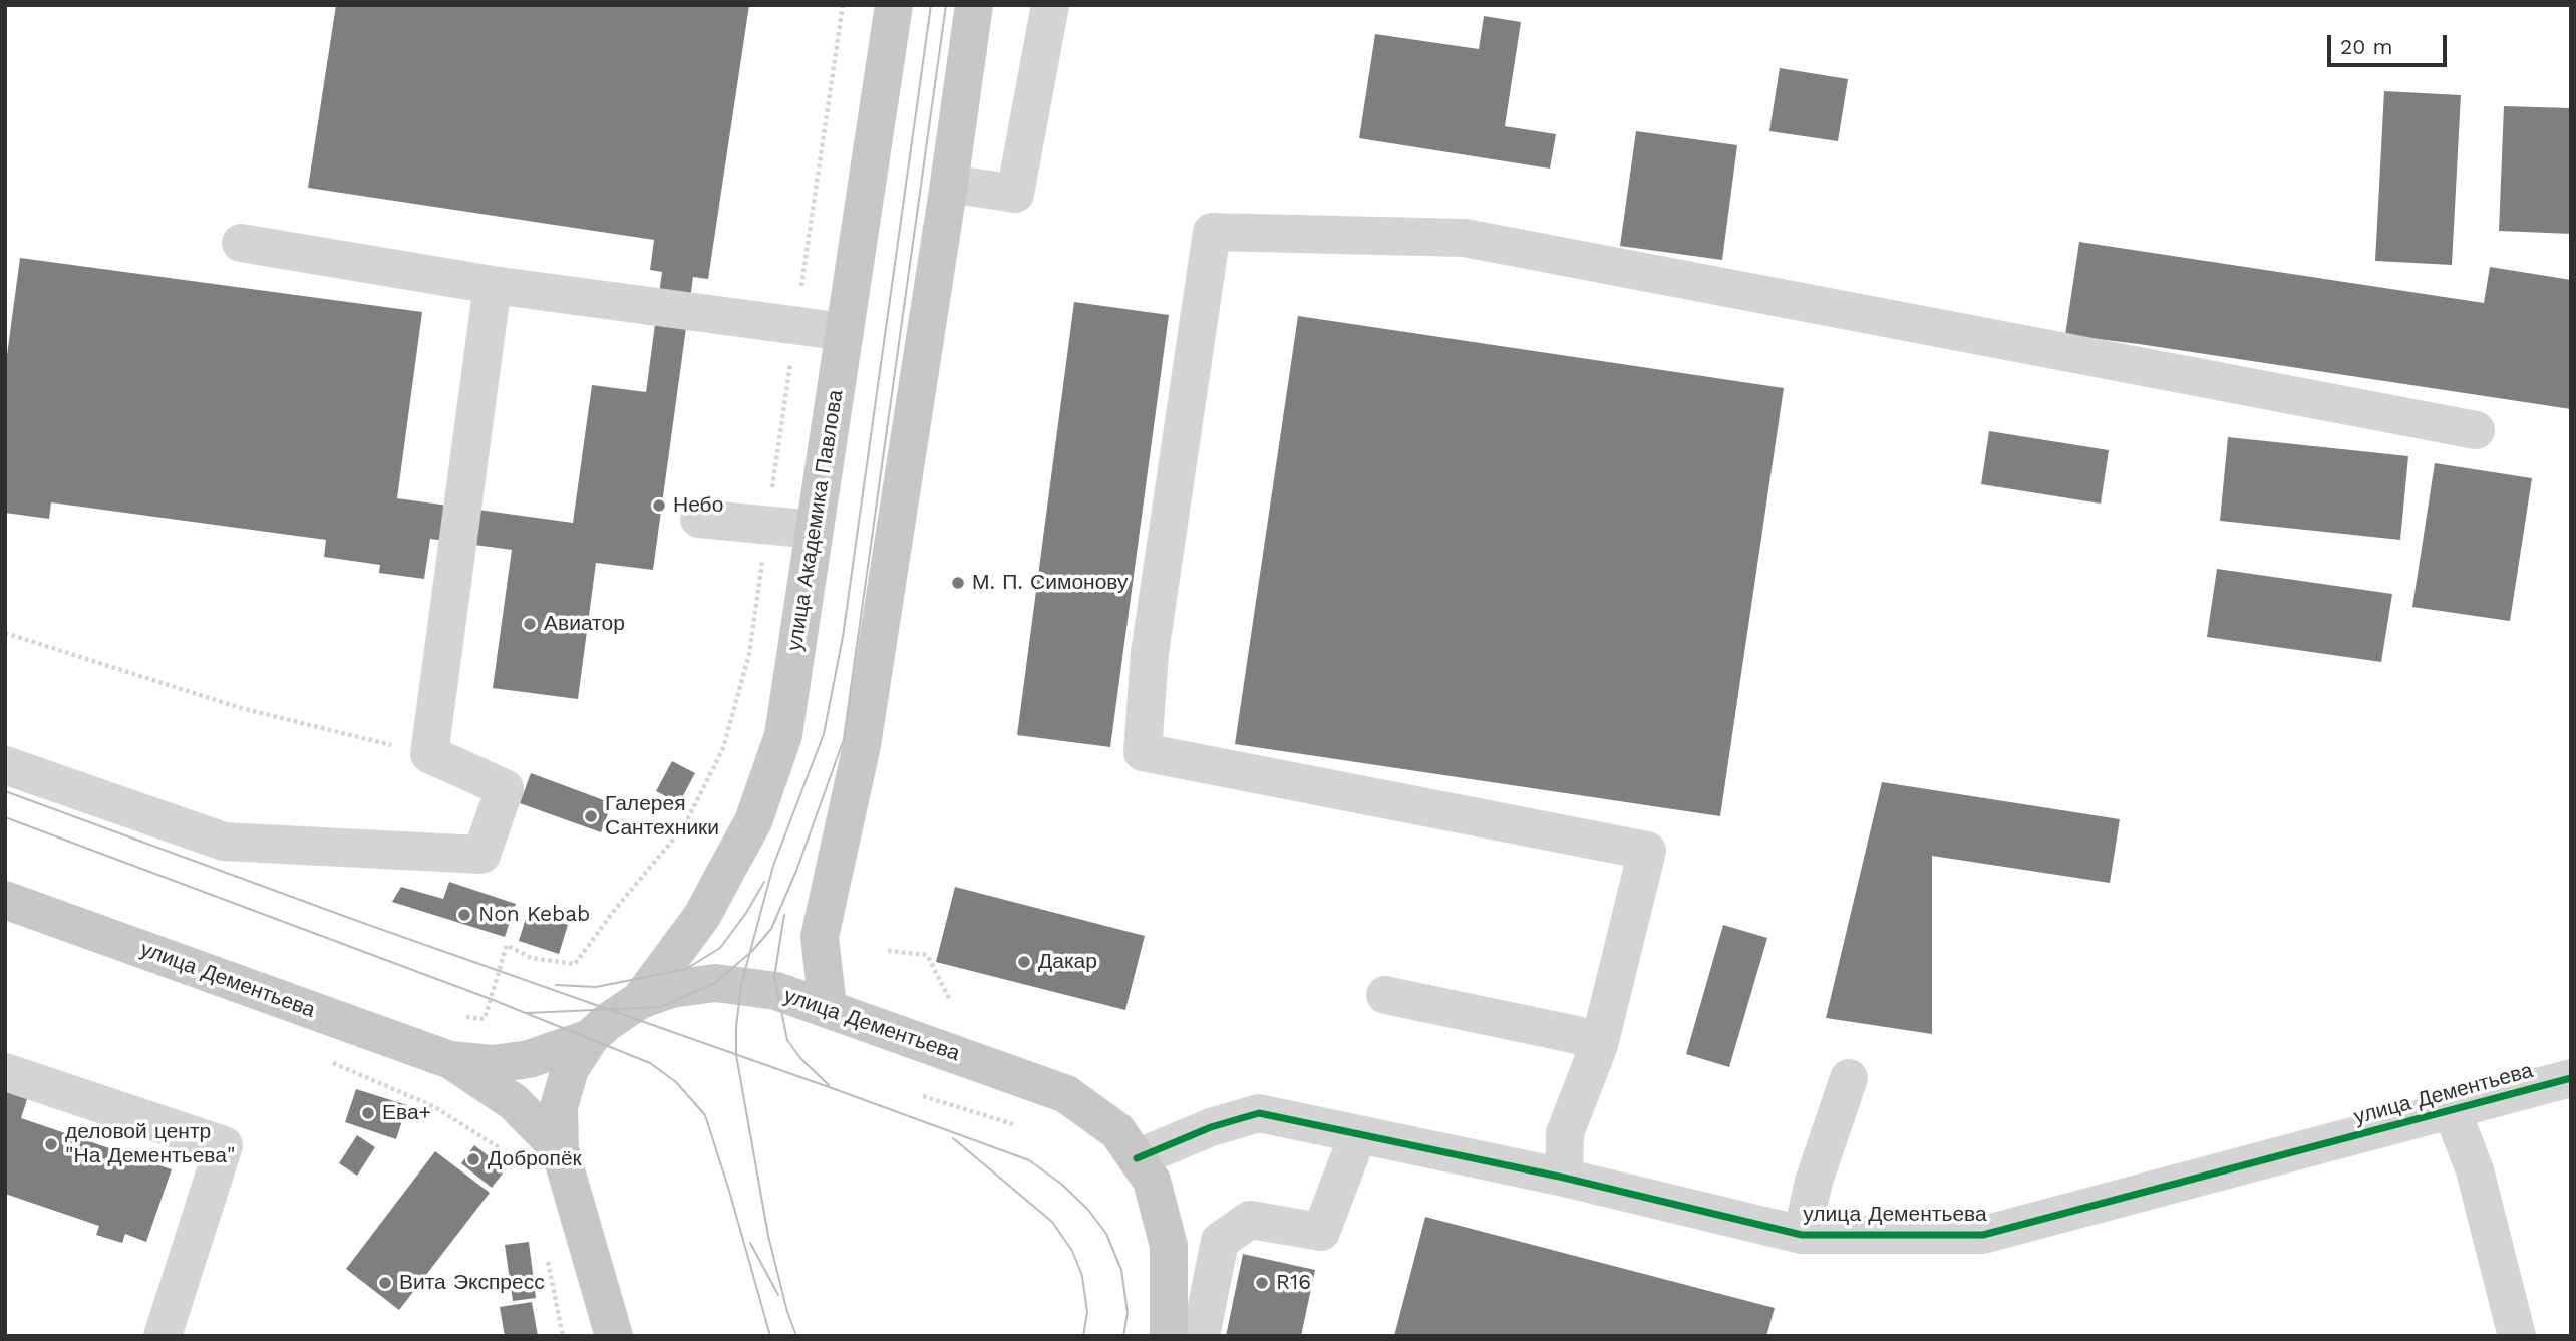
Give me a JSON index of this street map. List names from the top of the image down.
{
  "streets": {
    "main road": ["улица Академика Павлова", "улица Дементьева"]
  },
  "crossings": [
    ["улица Академика Павлова", "улица Дементьева"]
  ],
  "places": [
    "Небо",
    "М. П. Симонову",
    "Авиатор",
    "Галерея Сантехники",
    "Non Kebab",
    "Дакар",
    "Ева+",
    "деловой центр \"На Дементьева\"",
    "Добропёк",
    "Вита Экспресс",
    "R16"
  ],
  "scale_bar": "20 m"
}
